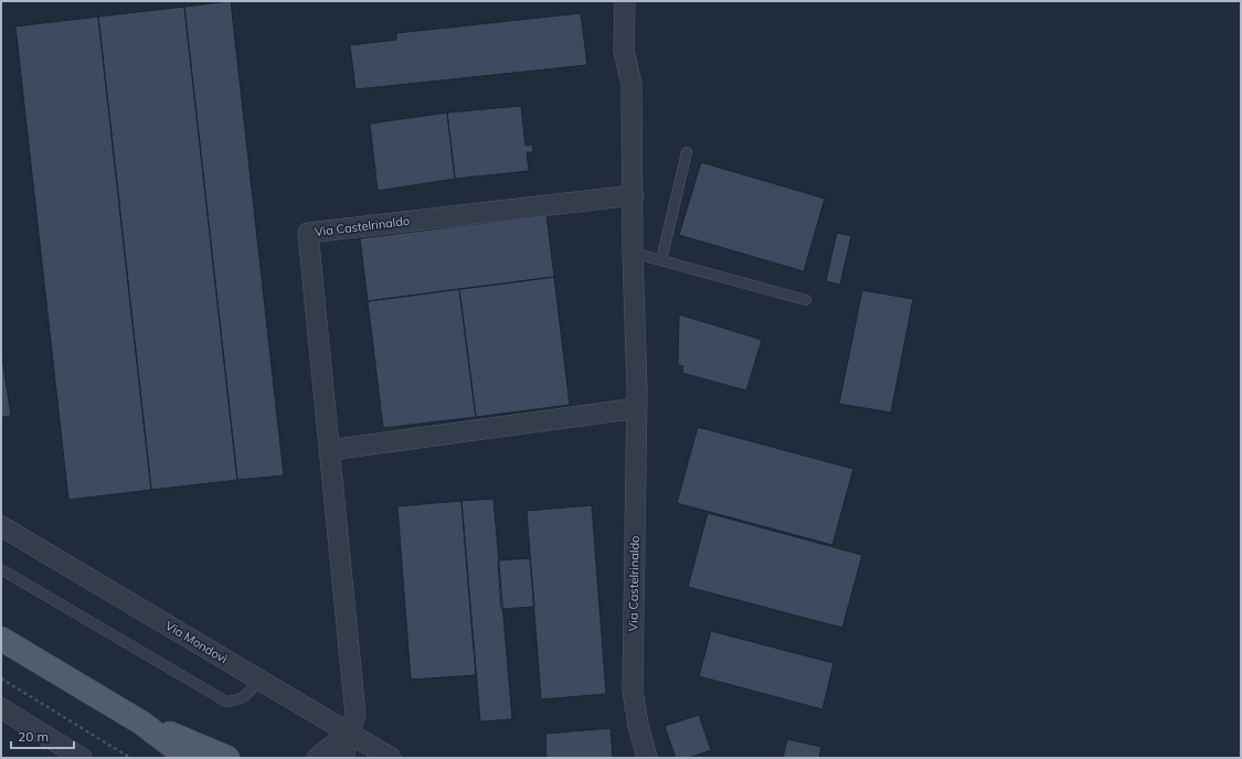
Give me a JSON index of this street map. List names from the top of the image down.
{
  "streets": {
    "street": ["Via Castelrinaldo", "Via Mondovì"]
  },
  "crossings": [
    ["Via Castelrinaldo", "Via Mondovì"]
  ],
  "scale_bar": "20 m"
}
